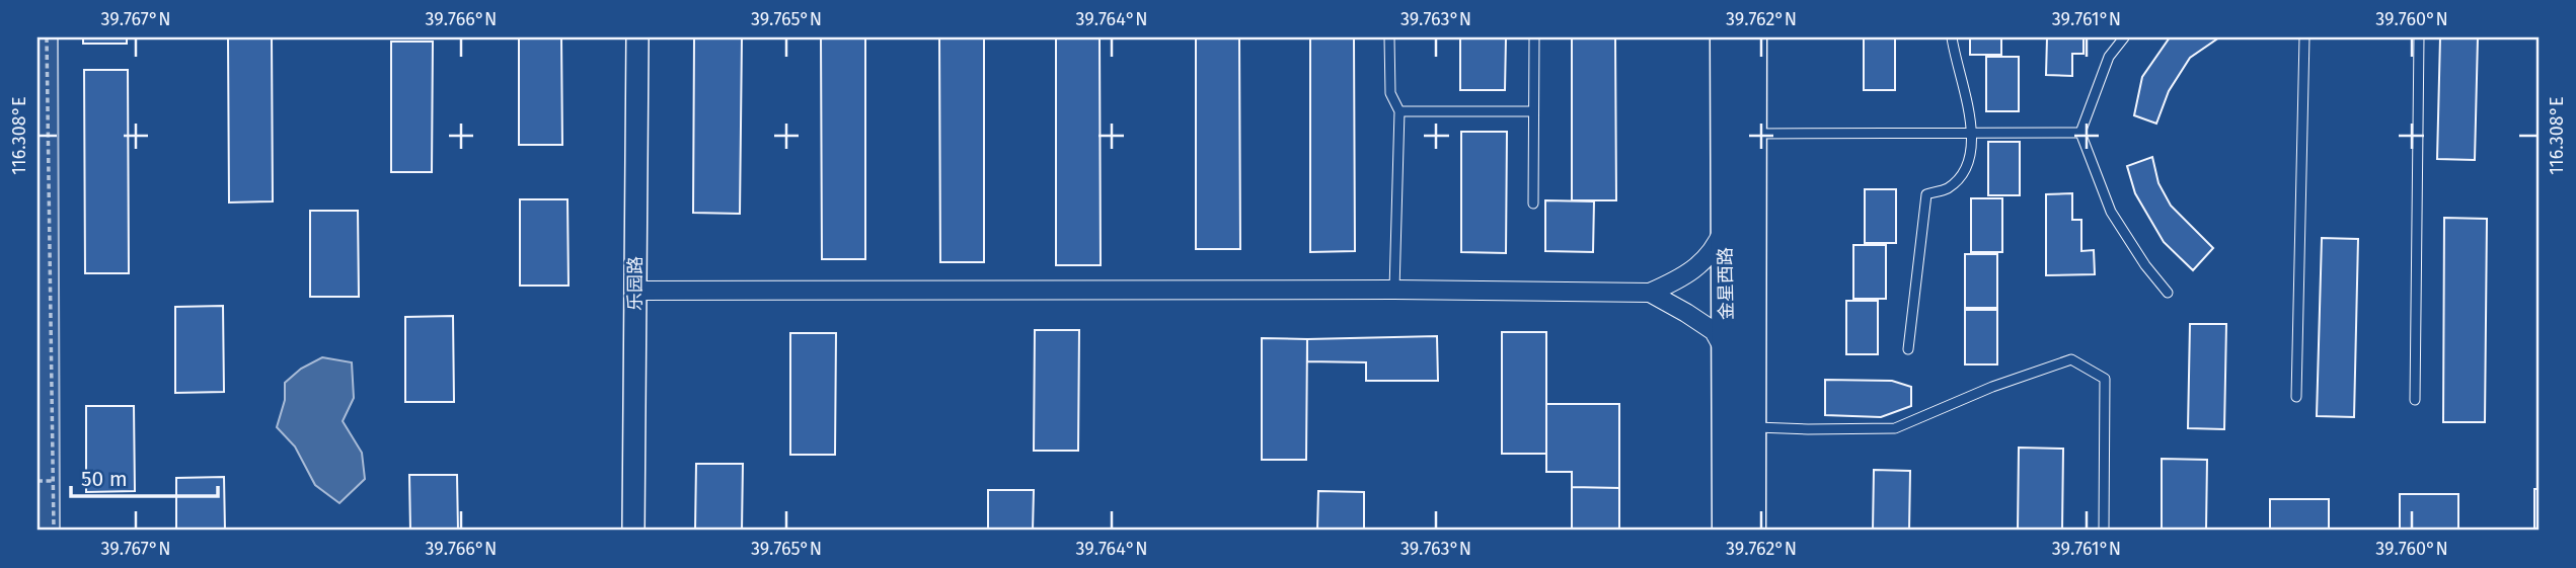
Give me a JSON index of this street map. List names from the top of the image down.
{
  "streets": {
    "main road": ["金星西路"],
    "street": ["乐园路"]
  },
  "scale_bar": "50 m",
  "coordinates": [
    "39.767°N",
    "39.766°N",
    "39.765°N",
    "39.764°N",
    "39.763°N",
    "39.762°N",
    "39.761°N",
    "39.760°N",
    "116.308°E"
  ]
}
